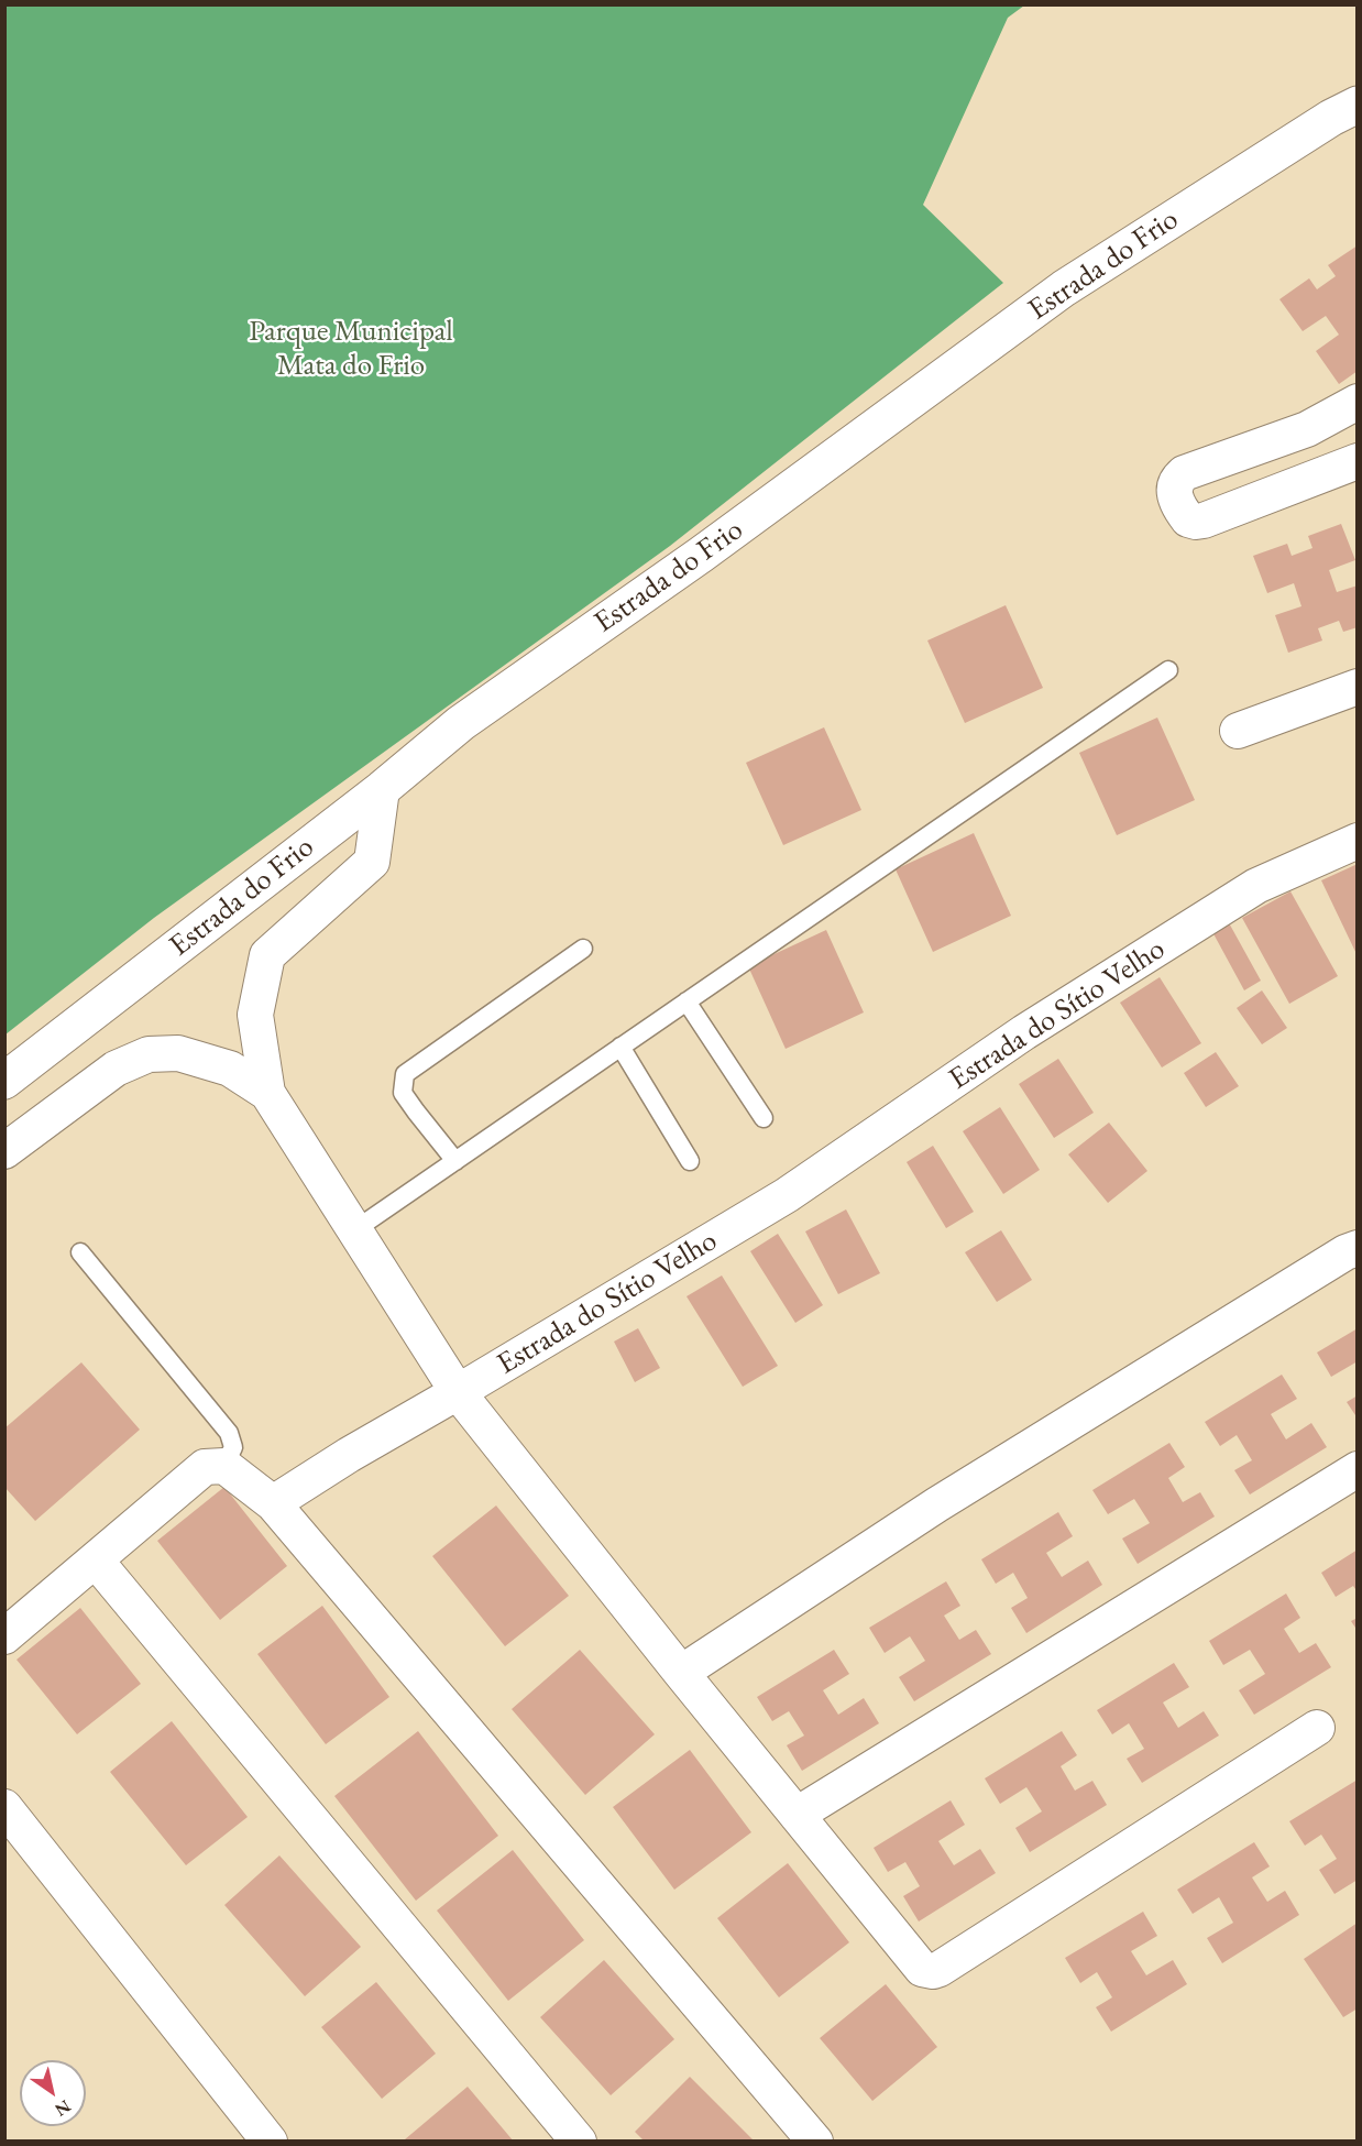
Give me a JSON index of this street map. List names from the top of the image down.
{
  "streets": {
    "main road": ["Estrada do Frio"],
    "street": ["Estrada do Sítio Velho"]
  },
  "parks": ["Parque Municipal Mata do Frio"],
  "north": "bottom right"
}
